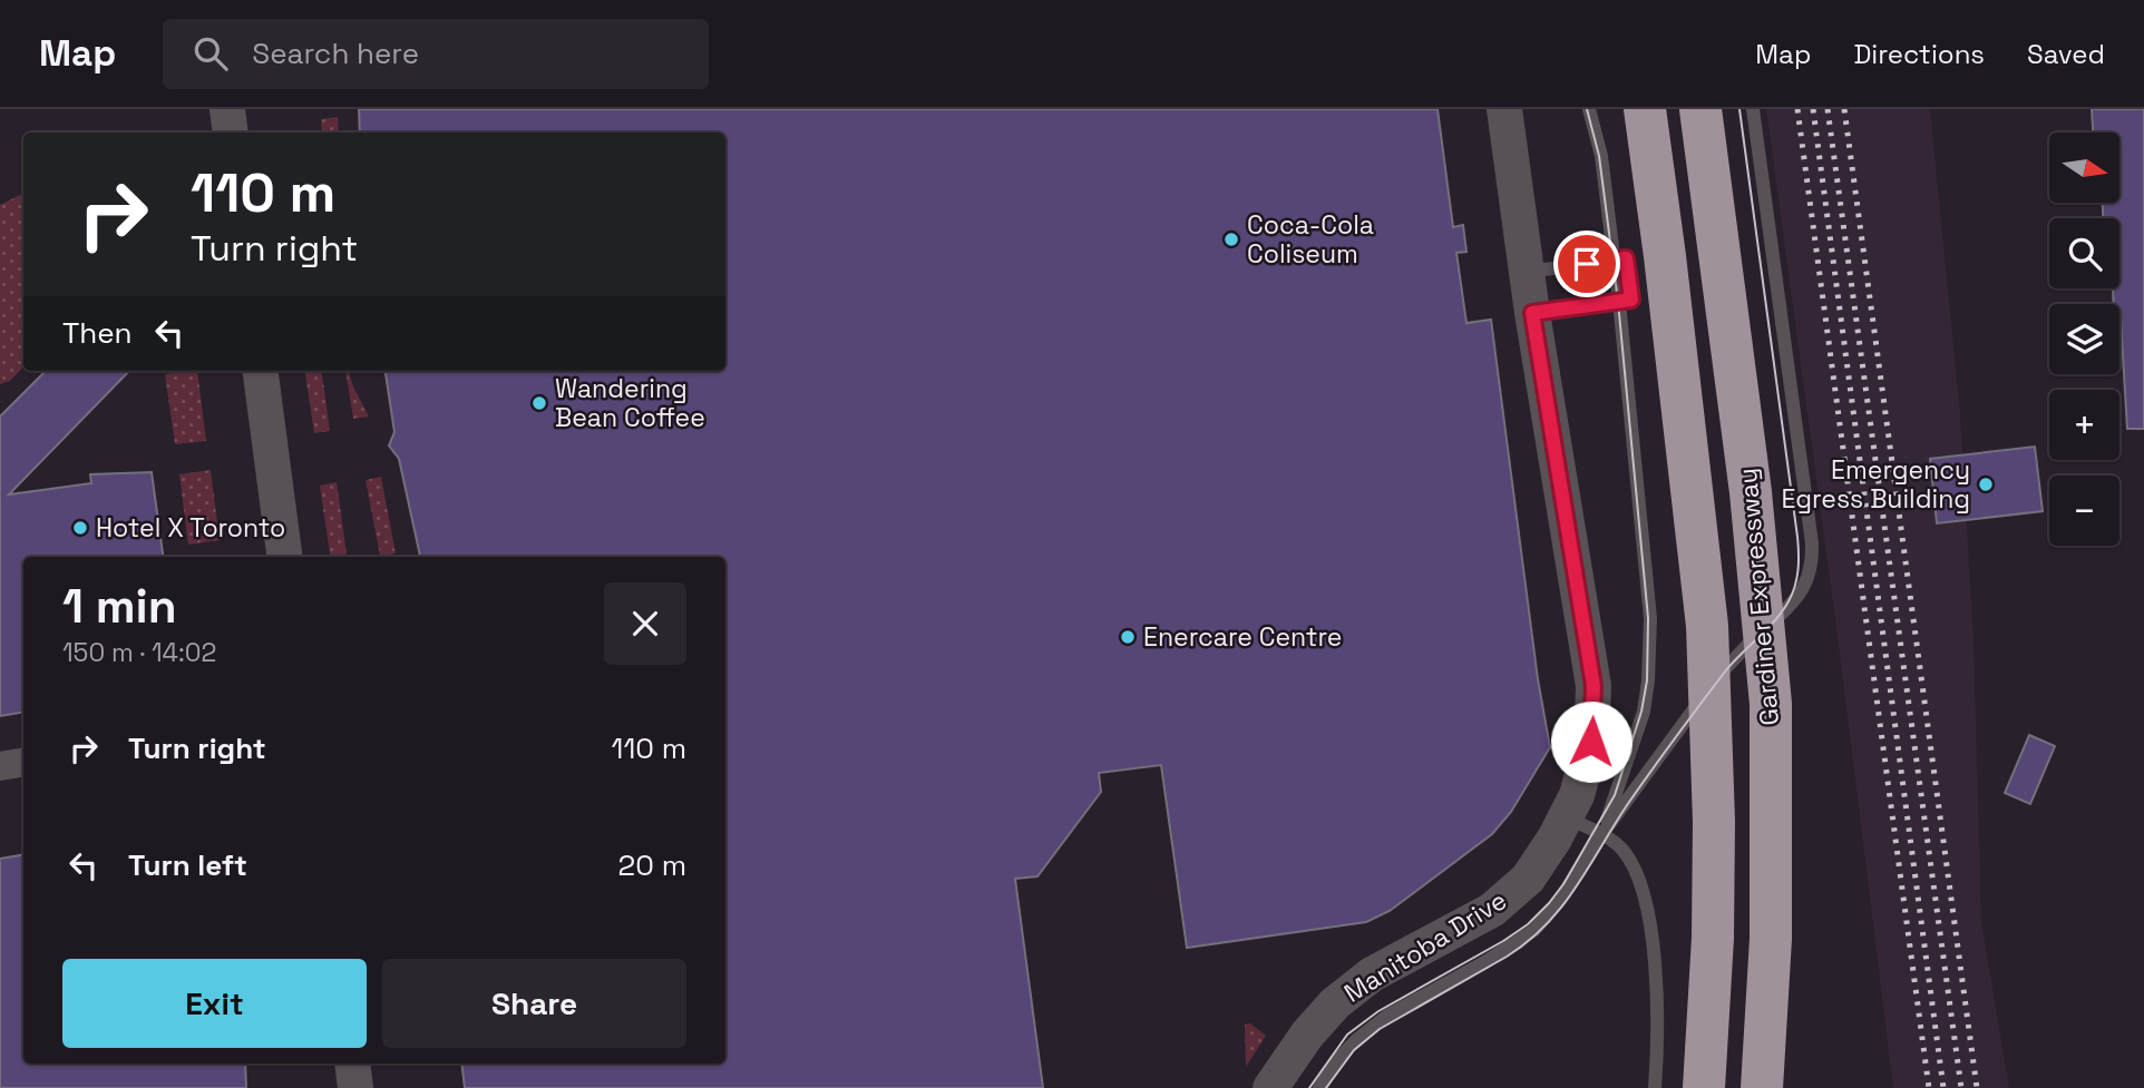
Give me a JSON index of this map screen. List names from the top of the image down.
{
  "streets": {
    "highway": ["Gardiner Expressway"],
    "street": ["Manitoba Drive"]
  },
  "places": [
    "Coca-Cola Coliseum",
    "Wandering Bean Coffee",
    "Emergency Egress Building",
    "Hotel X Toronto",
    "Enercare Centre"
  ],
  "north": "right",
  "page": {
    "header": "Map",
    "search": "Search here",
    "nav": ["Map", "Directions", "Saved"],
    "map_buttons": ["+", "−"],
    "turn": ["110 m", "Turn right"],
    "then": "Then",
    "heading": ["1 min", "150 m · 14:02"],
    "list": [
      {
        "name": "Turn right",
        "value": "110 m"
      },
      {
        "name": "Turn left",
        "value": "20 m"
      }
    ],
    "buttons": ["Exit", "Share"]
  }
}
